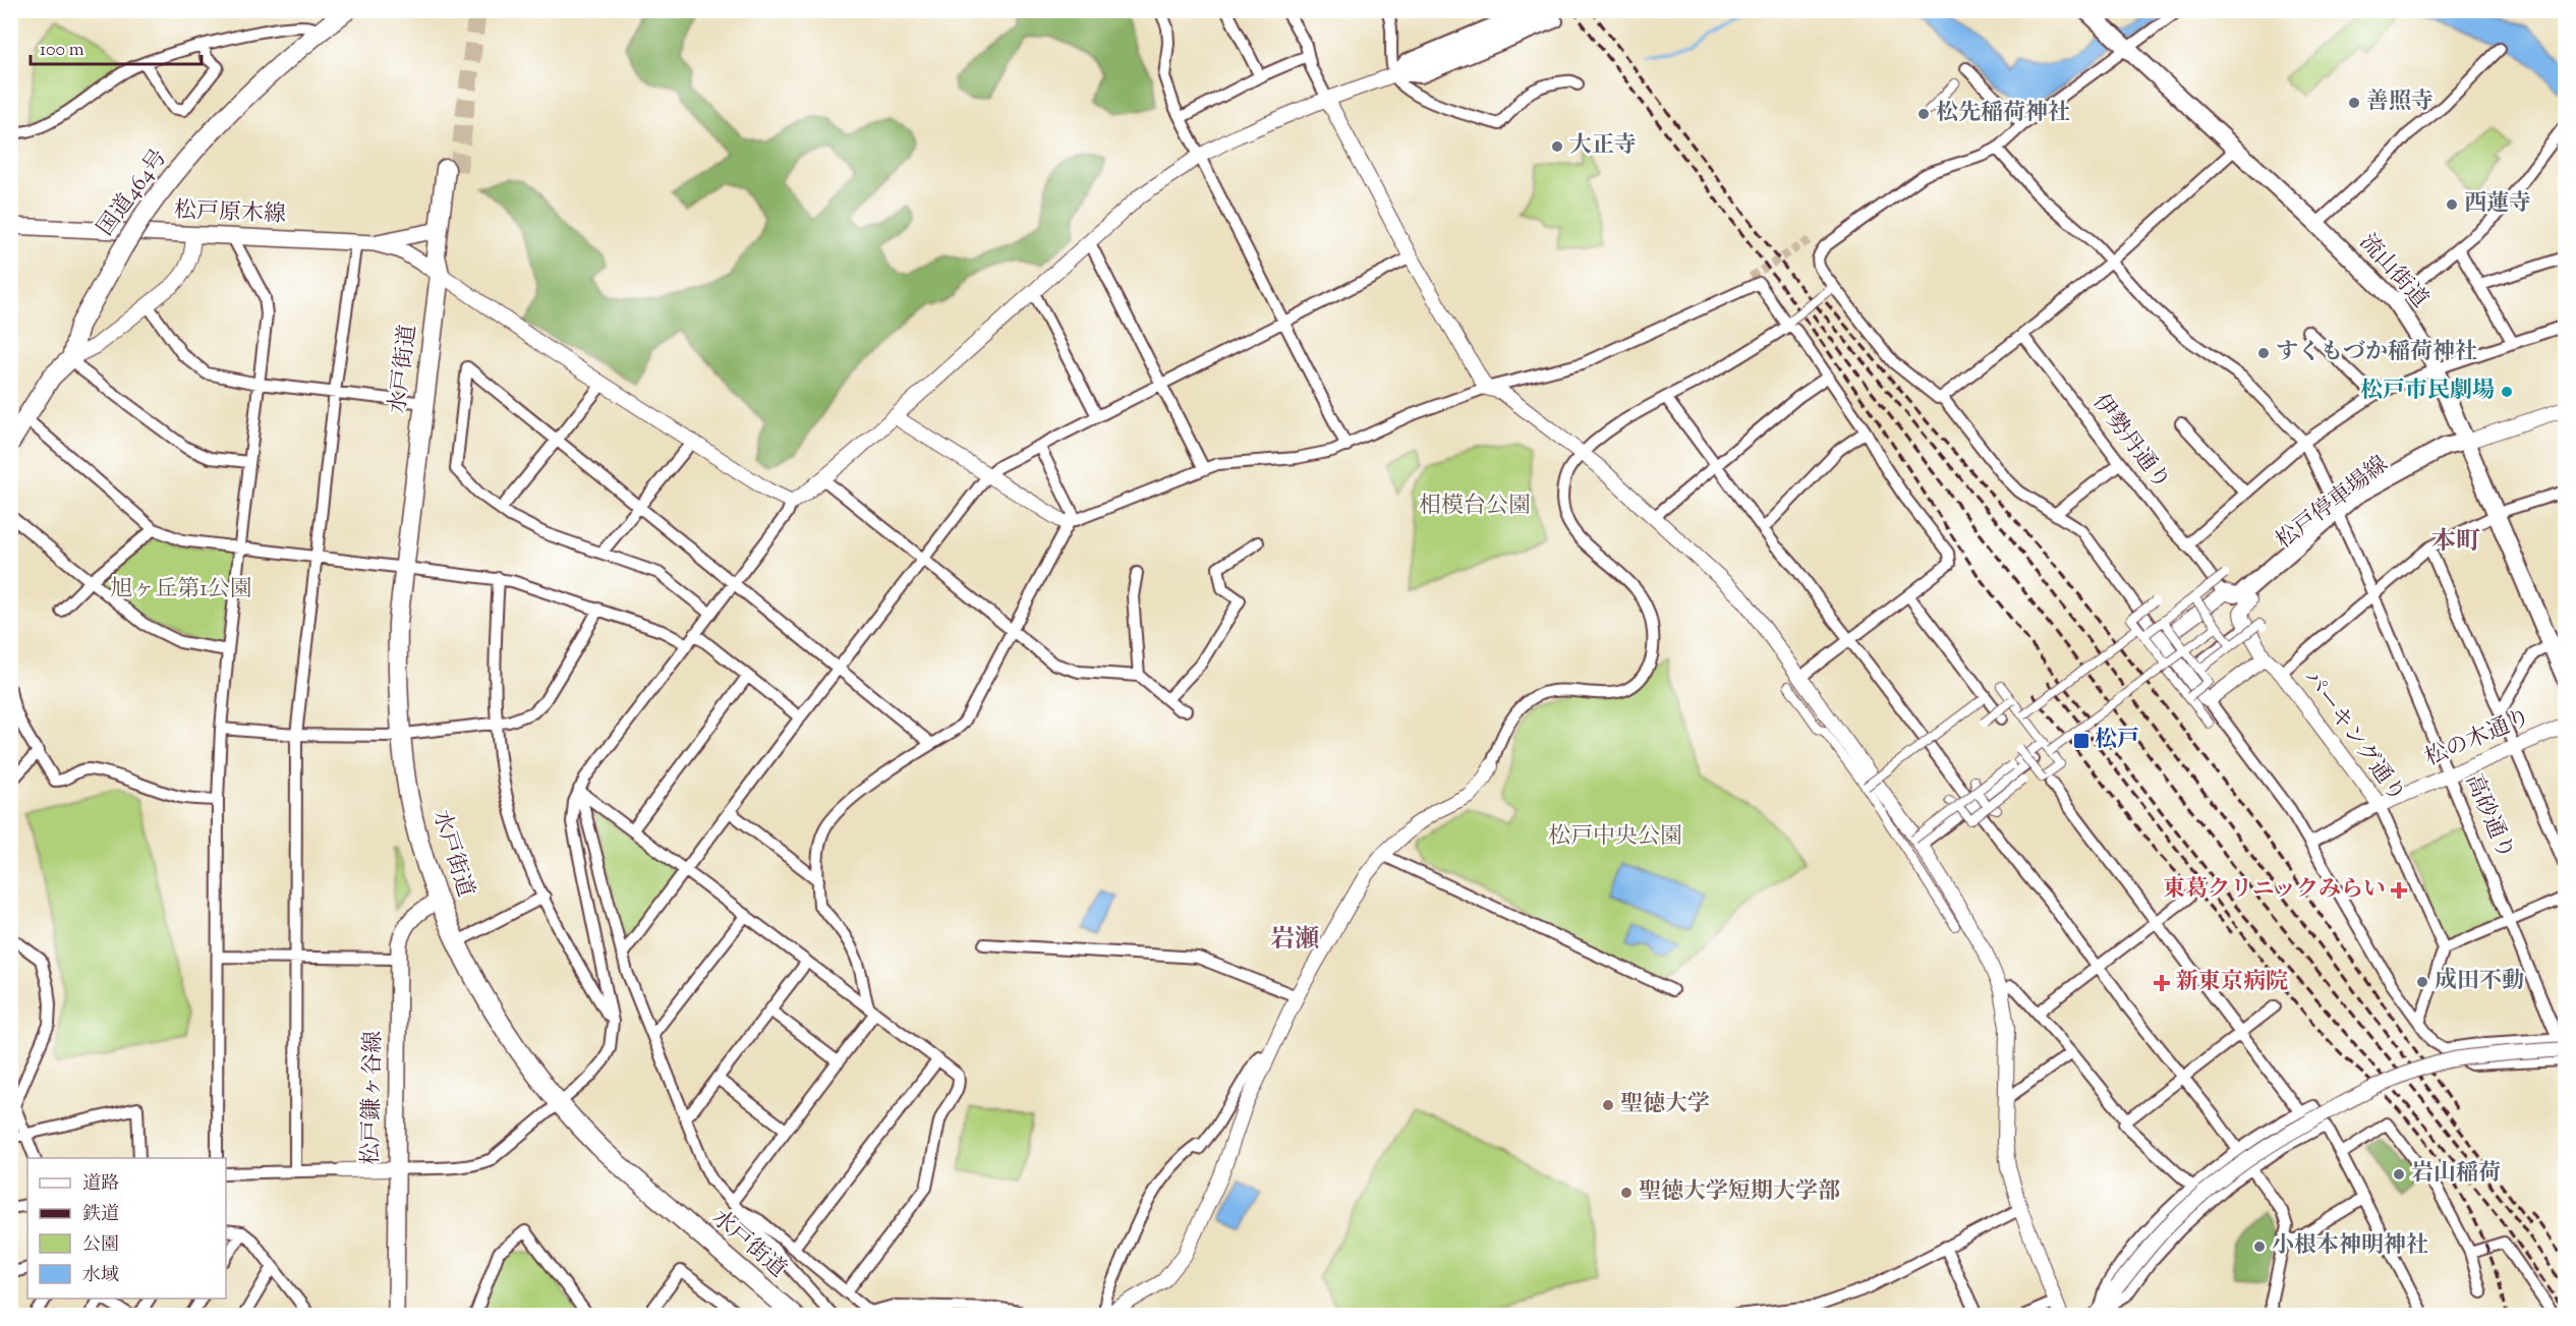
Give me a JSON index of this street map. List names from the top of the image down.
{
  "streets": {
    "highway": ["国道464号", "水戸街道"],
    "main road": [
      "松戸原木線",
      "流山街道",
      "松戸停車場線",
      "松戸鎌ヶ谷線"
    ],
    "street": [
      "伊勢丹通り",
      "パーキング通り",
      "松の木通り",
      "高砂通り"
    ]
  },
  "crossings": [
    ["松戸原木線", "水戸街道"],
    ["流山街道", "松戸停車場線"],
    ["水戸街道", "松戸鎌ヶ谷線"],
    ["伊勢丹通り", "松戸停車場線"],
    ["松戸停車場線", "高砂通り"],
    ["パーキング通り", "松の木通り"],
    ["松の木通り", "高砂通り"]
  ],
  "districts": ["本町", "岩瀬"],
  "parks": ["相模台公園", "旭ヶ丘第1公園", "松戸中央公園"],
  "places": {
    "other": [
      "善照寺",
      "松先稲荷神社",
      "大正寺",
      "西蓮寺",
      "すくもづか稲荷神社",
      "松戸市民劇場",
      "成田不動",
      "聖徳大学",
      "岩山稲荷",
      "聖徳大学短期大学部",
      "小根本神明神社"
    ],
    "transit": ["松戸"],
    "health": ["東葛クリニックみらい", "新東京病院"]
  },
  "legend": [
    "道路",
    "鉄道",
    "公園",
    "水域"
  ],
  "scale_bar": "100 m"
}
